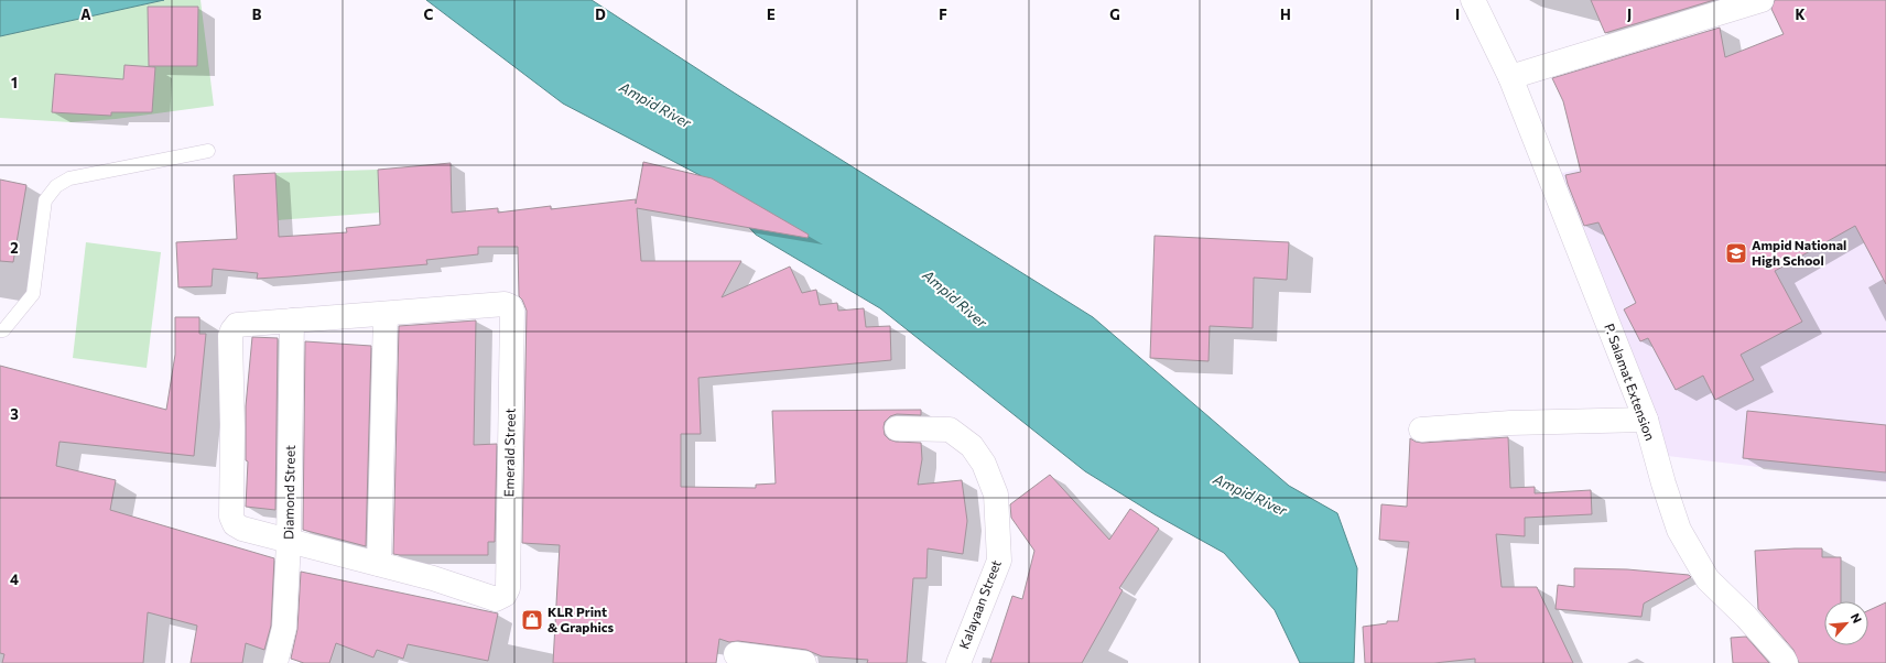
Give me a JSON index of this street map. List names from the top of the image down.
{
  "streets": {
    "street": [
      "P. Salamat Extension",
      "Emerald Street",
      "Diamond Street",
      "Kalayaan Street"
    ]
  },
  "water": ["Ampid River"],
  "places": {
    "school or university": ["Ampid National High School"],
    "shop": ["KLR Print & Graphics"]
  },
  "north": "top right",
  "grid": {
    "columns": [
      "A",
      "B",
      "C",
      "D",
      "E",
      "F",
      "G",
      "H",
      "I",
      "J",
      "K"
    ],
    "rows": [
      "1",
      "2",
      "3",
      "4"
    ]
  }
}
